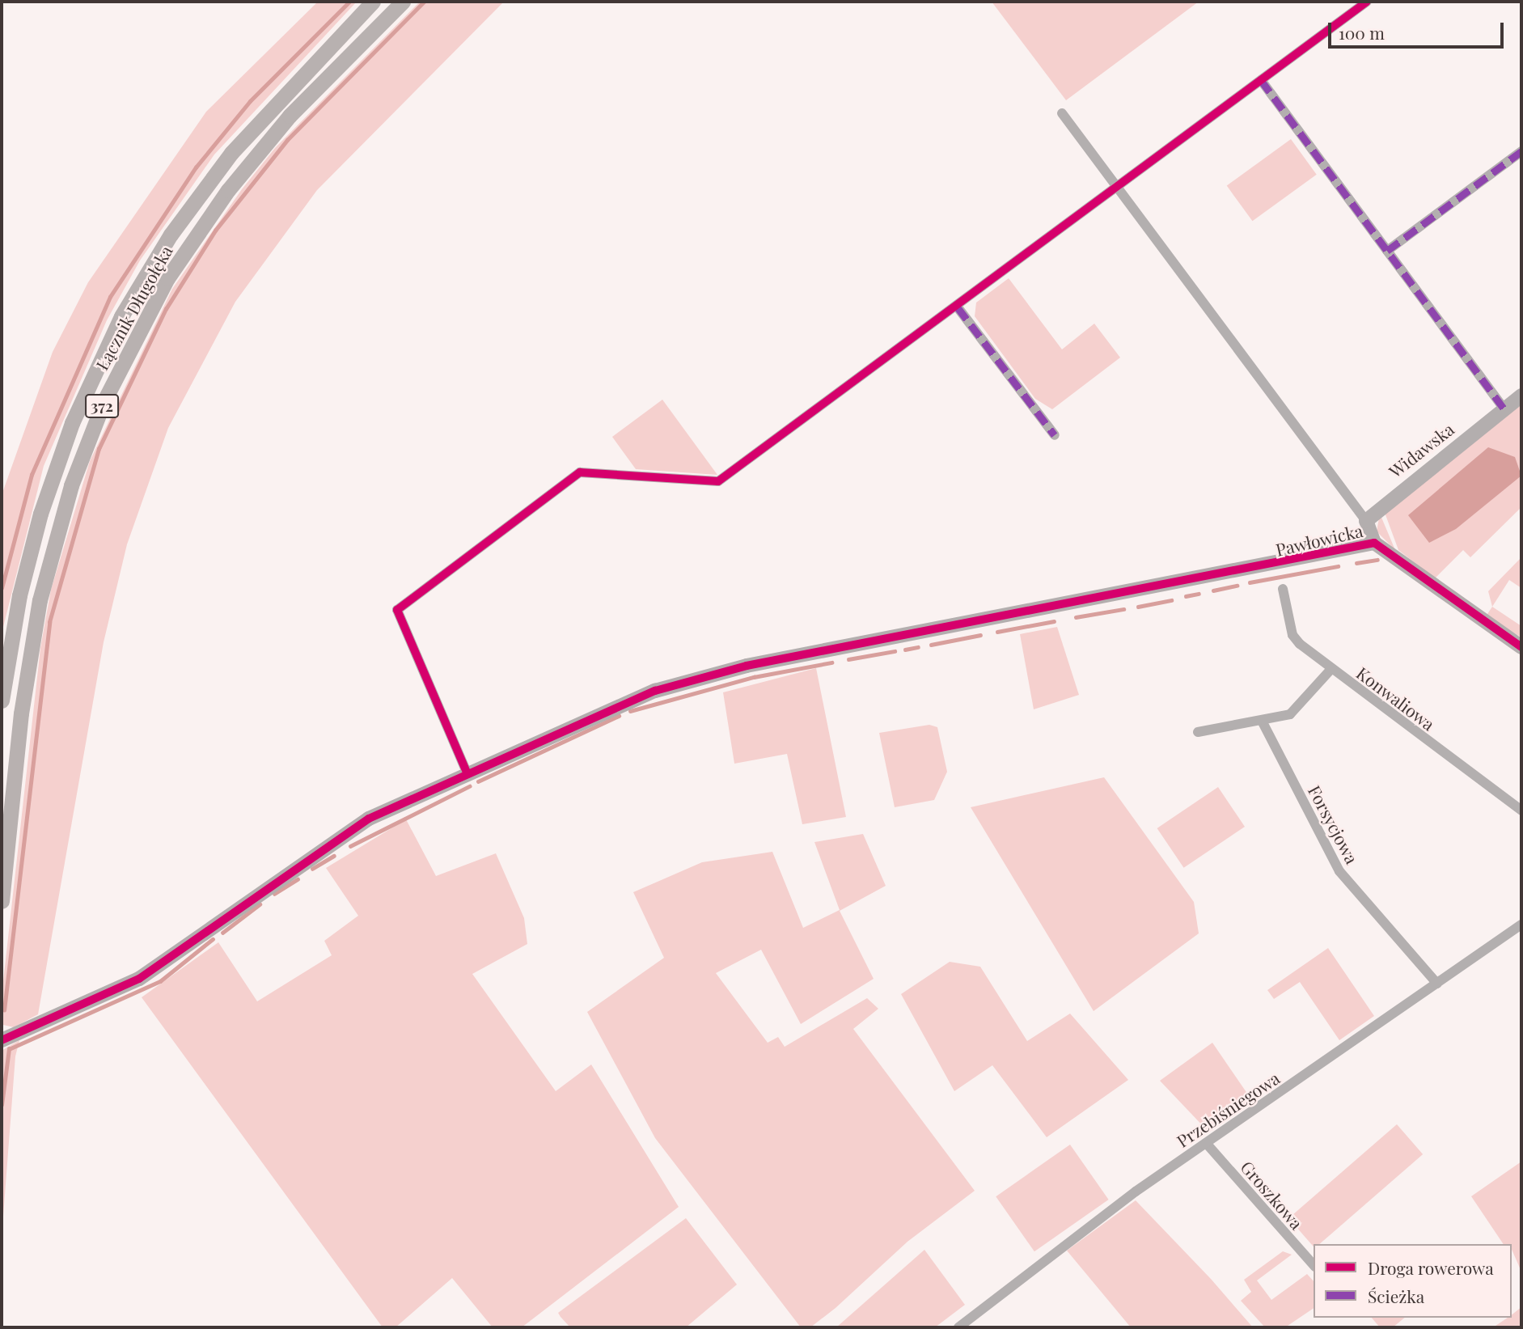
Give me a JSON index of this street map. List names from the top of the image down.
{
  "streets": {
    "main road": ["Łącznik Długołęka", "372"],
    "street": [
      "Widawska",
      "Pawłowicka",
      "Konwaliowa",
      "Forsycjowa",
      "Przebiśniegowa",
      "Groszkowa"
    ]
  },
  "crossings": [
    ["Forsycjowa", "Przebiśniegowa"],
    ["Przebiśniegowa", "Groszkowa"]
  ],
  "legend": ["Droga rowerowa", "Ścieżka"],
  "scale_bar": "100 m"
}
